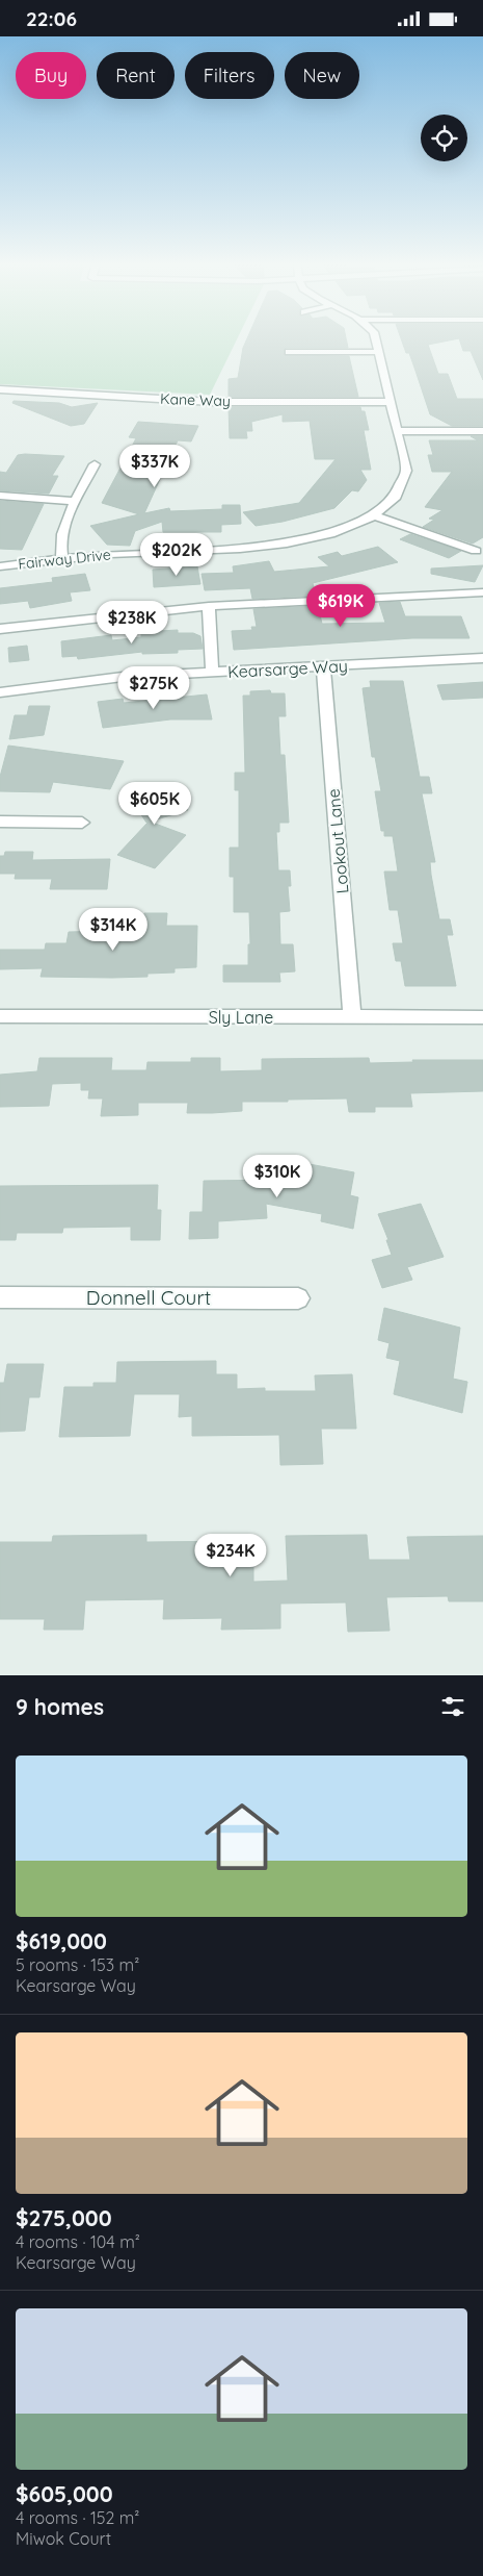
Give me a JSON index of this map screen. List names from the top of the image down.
{
  "streets": {
    "street": [
      "Kane Way",
      "Fairway Drive",
      "Kearsarge Way",
      "Lookout Lane",
      "Sly Lane",
      "Donnell Court"
    ]
  },
  "crossings": [
    ["Kane Way", "Fairway Drive"],
    ["Kearsarge Way", "Lookout Lane"],
    ["Lookout Lane", "Sly Lane"]
  ],
  "page": {
    "status": "22:06",
    "chip": [
      "Buy",
      "Rent",
      "Filters",
      "New"
    ],
    "price": [
      "$337K",
      "$202K",
      "$619K",
      "$238K",
      "$275K",
      "$605K",
      "$314K",
      "$310K",
      "$234K"
    ],
    "heading": "9 homes",
    "list": [
      {
        "name": "$619,000",
        "note": "5 rooms · 153 m² · Kearsarge Way"
      },
      {
        "name": "$275,000",
        "note": "4 rooms · 104 m² · Kearsarge Way"
      },
      {
        "name": "$605,000",
        "note": "4 rooms · 152 m² · Miwok Court"
      }
    ]
  }
}
